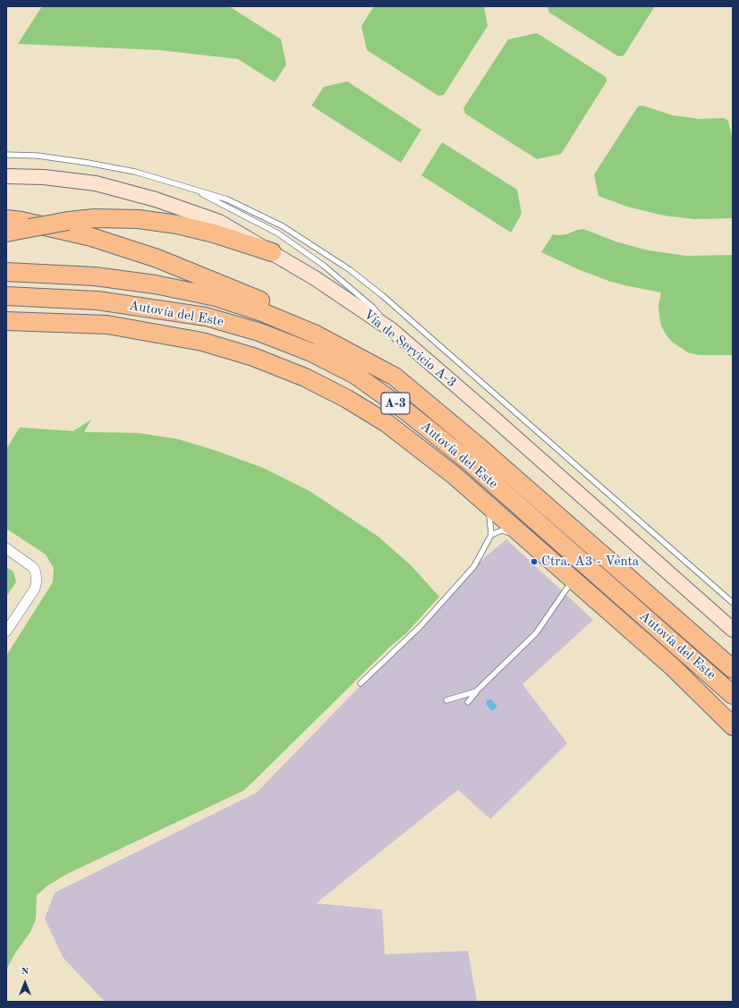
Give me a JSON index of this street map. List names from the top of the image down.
{
  "streets": {
    "highway": ["Autovía del Este", "A-3"],
    "main road": ["Vía de Servicio A-3"]
  },
  "places": ["Ctra. A3 - Venta"],
  "north": "top"
}
